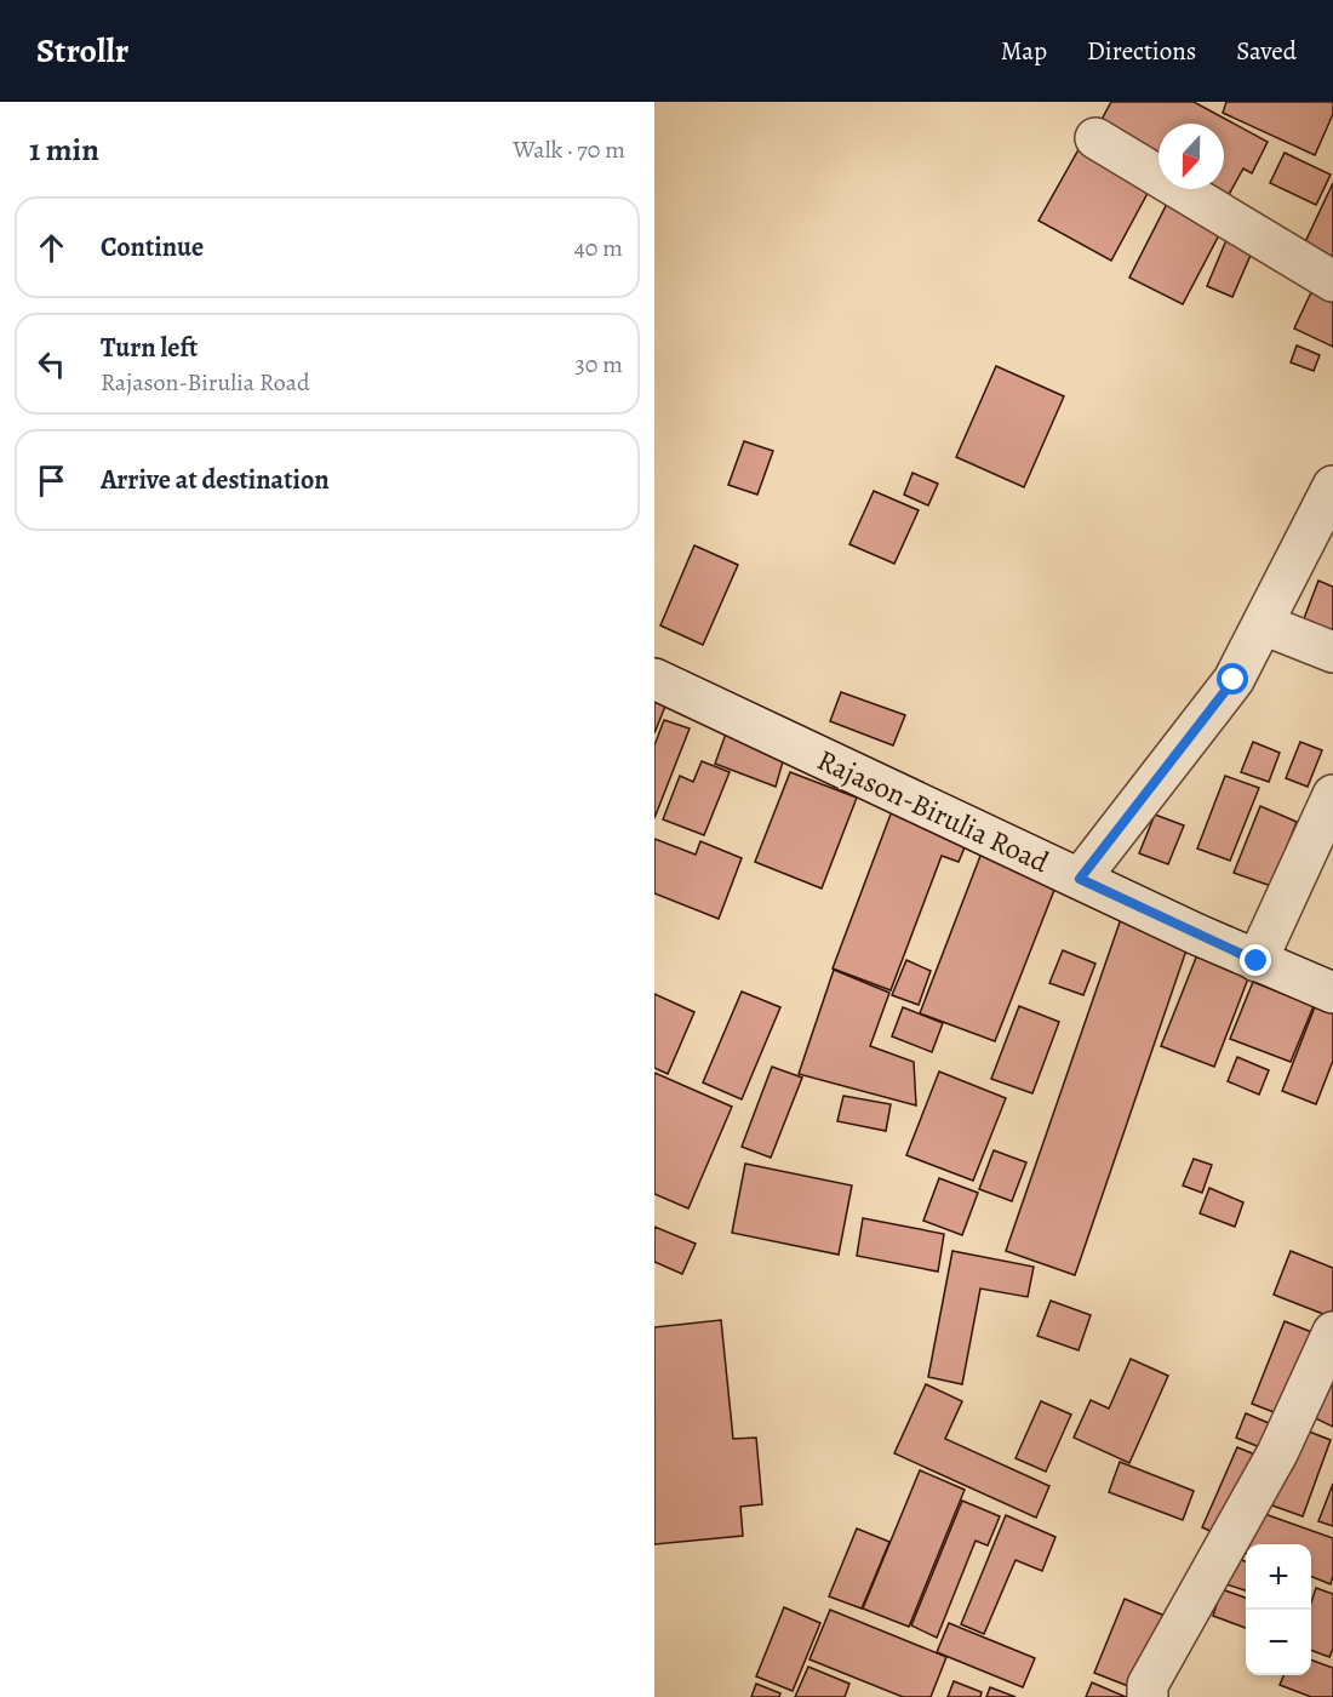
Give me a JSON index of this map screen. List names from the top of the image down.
{
  "streets": {
    "street": ["Rajason-Birulia Road"]
  },
  "north": "bottom",
  "page": {
    "header": "Strollr",
    "nav": ["Map", "Directions", "Saved"],
    "heading": ["1 min", "Walk · 70 m"],
    "list": [
      ["Continue", "40 m"],
      ["Turn left", "Rajason-Birulia Road", "30 m"],
      "Arrive at destination"
    ],
    "map_buttons": ["+", "−"]
  }
}
